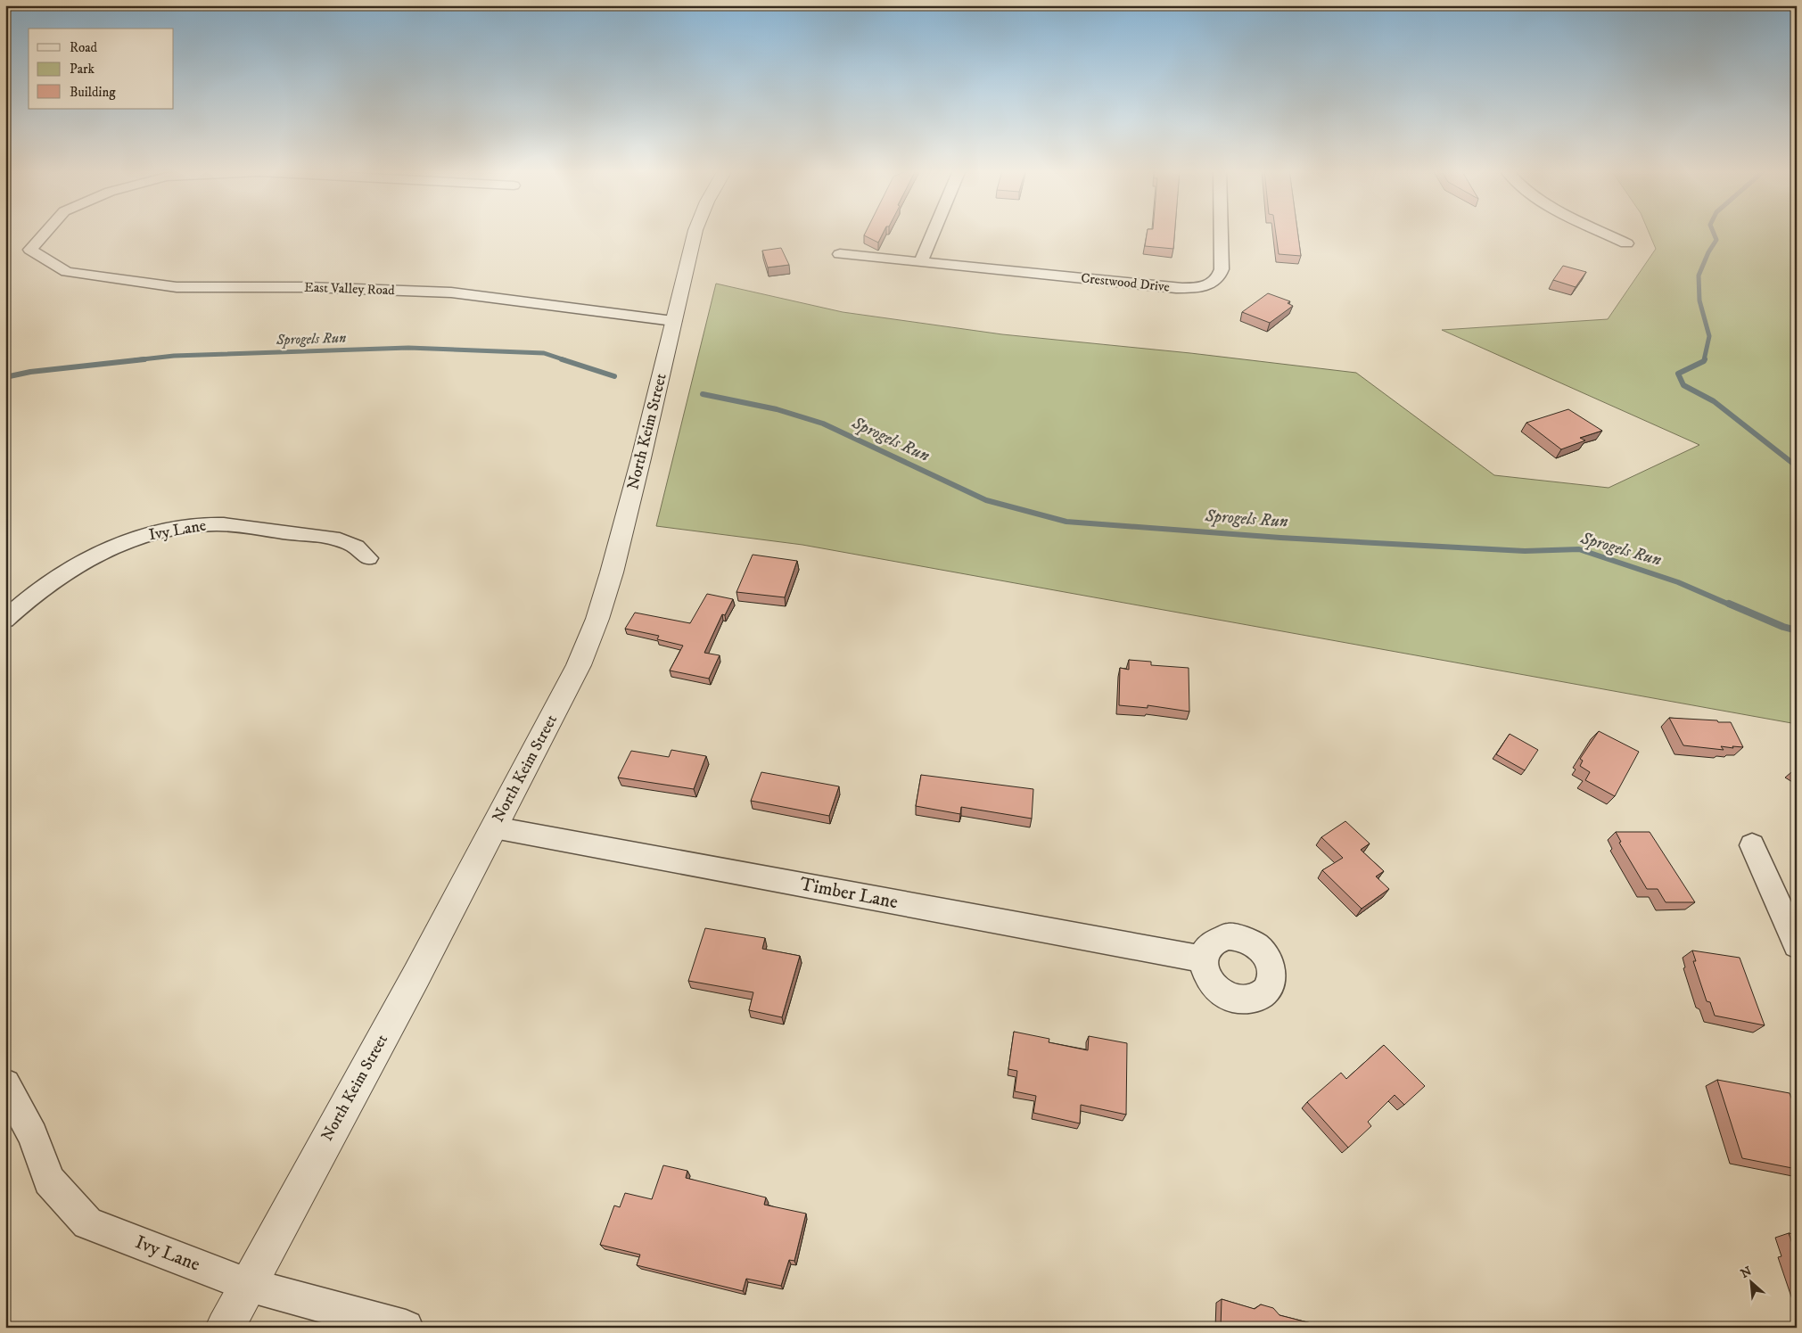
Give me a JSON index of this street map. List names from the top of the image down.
{
  "streets": {
    "street": [
      "Crestwood Drive",
      "East Valley Road",
      "North Keim Street",
      "Ivy Lane",
      "Timber Lane"
    ]
  },
  "crossings": [
    ["East Valley Road", "North Keim Street"],
    ["North Keim Street", "Ivy Lane"],
    ["North Keim Street", "Timber Lane"]
  ],
  "water": ["Sprogels Run"],
  "legend": ["Road", "Park", "Building"],
  "north": "top left"
}
